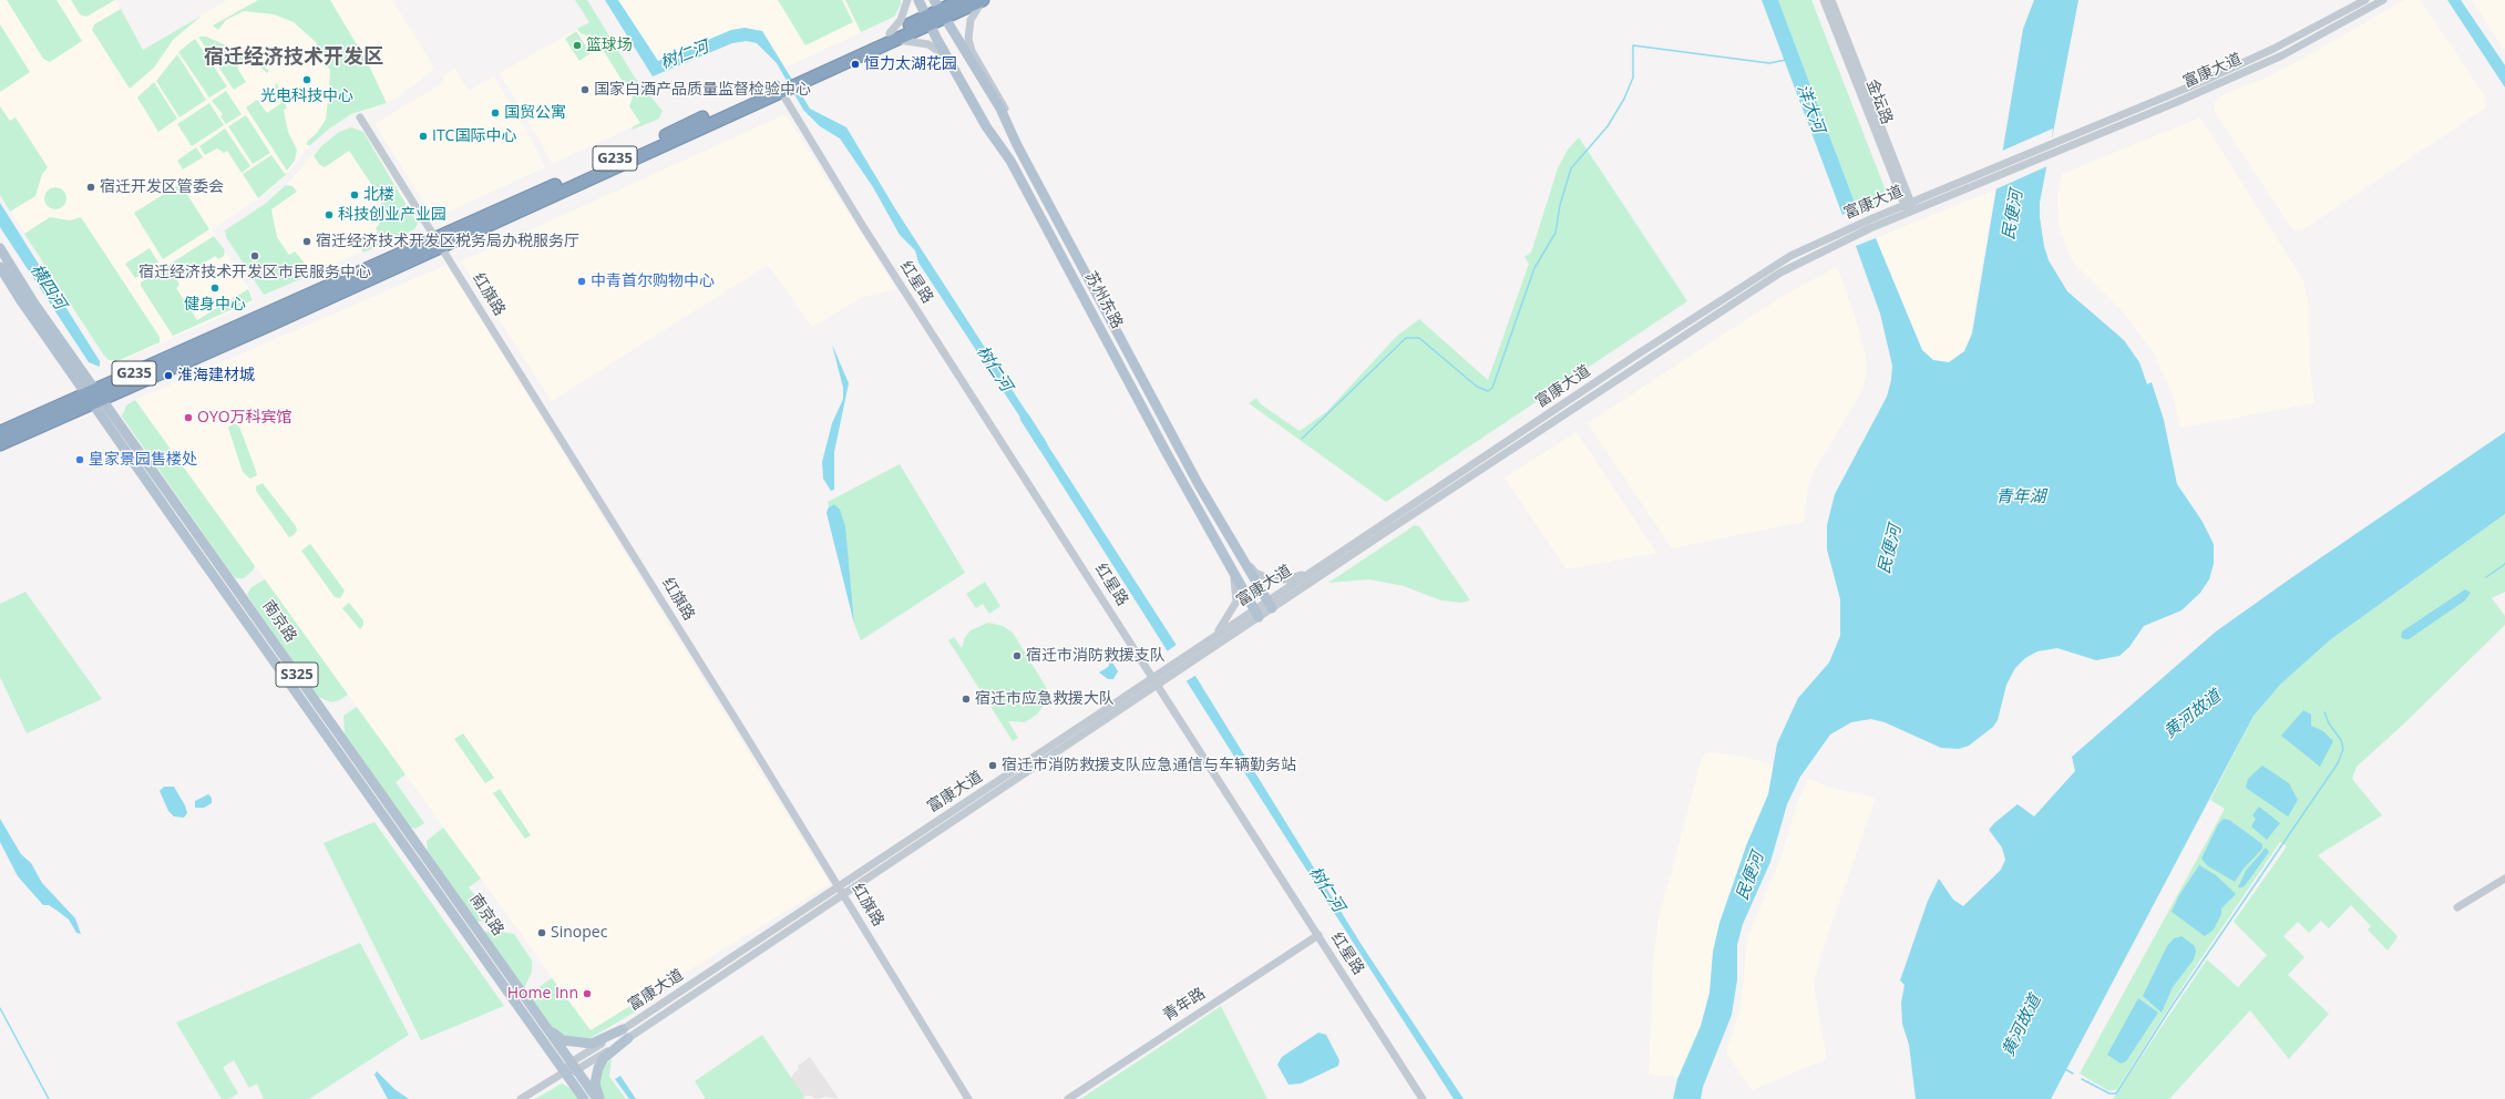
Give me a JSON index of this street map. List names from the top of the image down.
{
  "streets": {
    "highway": ["G235"],
    "main road": ["苏州东路", "南京路", "S325"],
    "street": [
      "富康大道",
      "金坛路",
      "红星路",
      "红旗路",
      "青年路"
    ]
  },
  "crossings": [
    ["富康大道", "金坛路"],
    ["富康大道", "红星路"],
    ["富康大道", "红旗路"],
    ["富康大道", "苏州东路"],
    ["富康大道", "南京路"],
    ["G235", "红星路"],
    ["G235", "红旗路"],
    ["G235", "苏州东路"],
    ["G235", "南京路"],
    ["红星路", "青年路"]
  ],
  "districts": ["宿迁经济技术开发区"],
  "water": [
    "树仁河",
    "洋大河",
    "民便河",
    "横四河",
    "青年湖",
    "黄河故道"
  ],
  "places": [
    "篮球场",
    "恒力太湖花园",
    "光电科技中心",
    "国家白酒产品质量监督检验中心",
    "国贸公寓",
    "ITC国际中心",
    "宿迁开发区管委会",
    "北楼",
    "科技创业产业园",
    "宿迁经济技术开发区税务局办税服务厅",
    "宿迁经济技术开发区市民服务中心",
    "中青首尔购物中心",
    "健身中心",
    "淮海建材城",
    "OYO万科宾馆",
    "皇家景园售楼处",
    "宿迁市消防救援支队",
    "宿迁市应急救援大队",
    "宿迁市消防救援支队应急通信与车辆勤务站",
    "Sinopec",
    "Home Inn"
  ]
}
